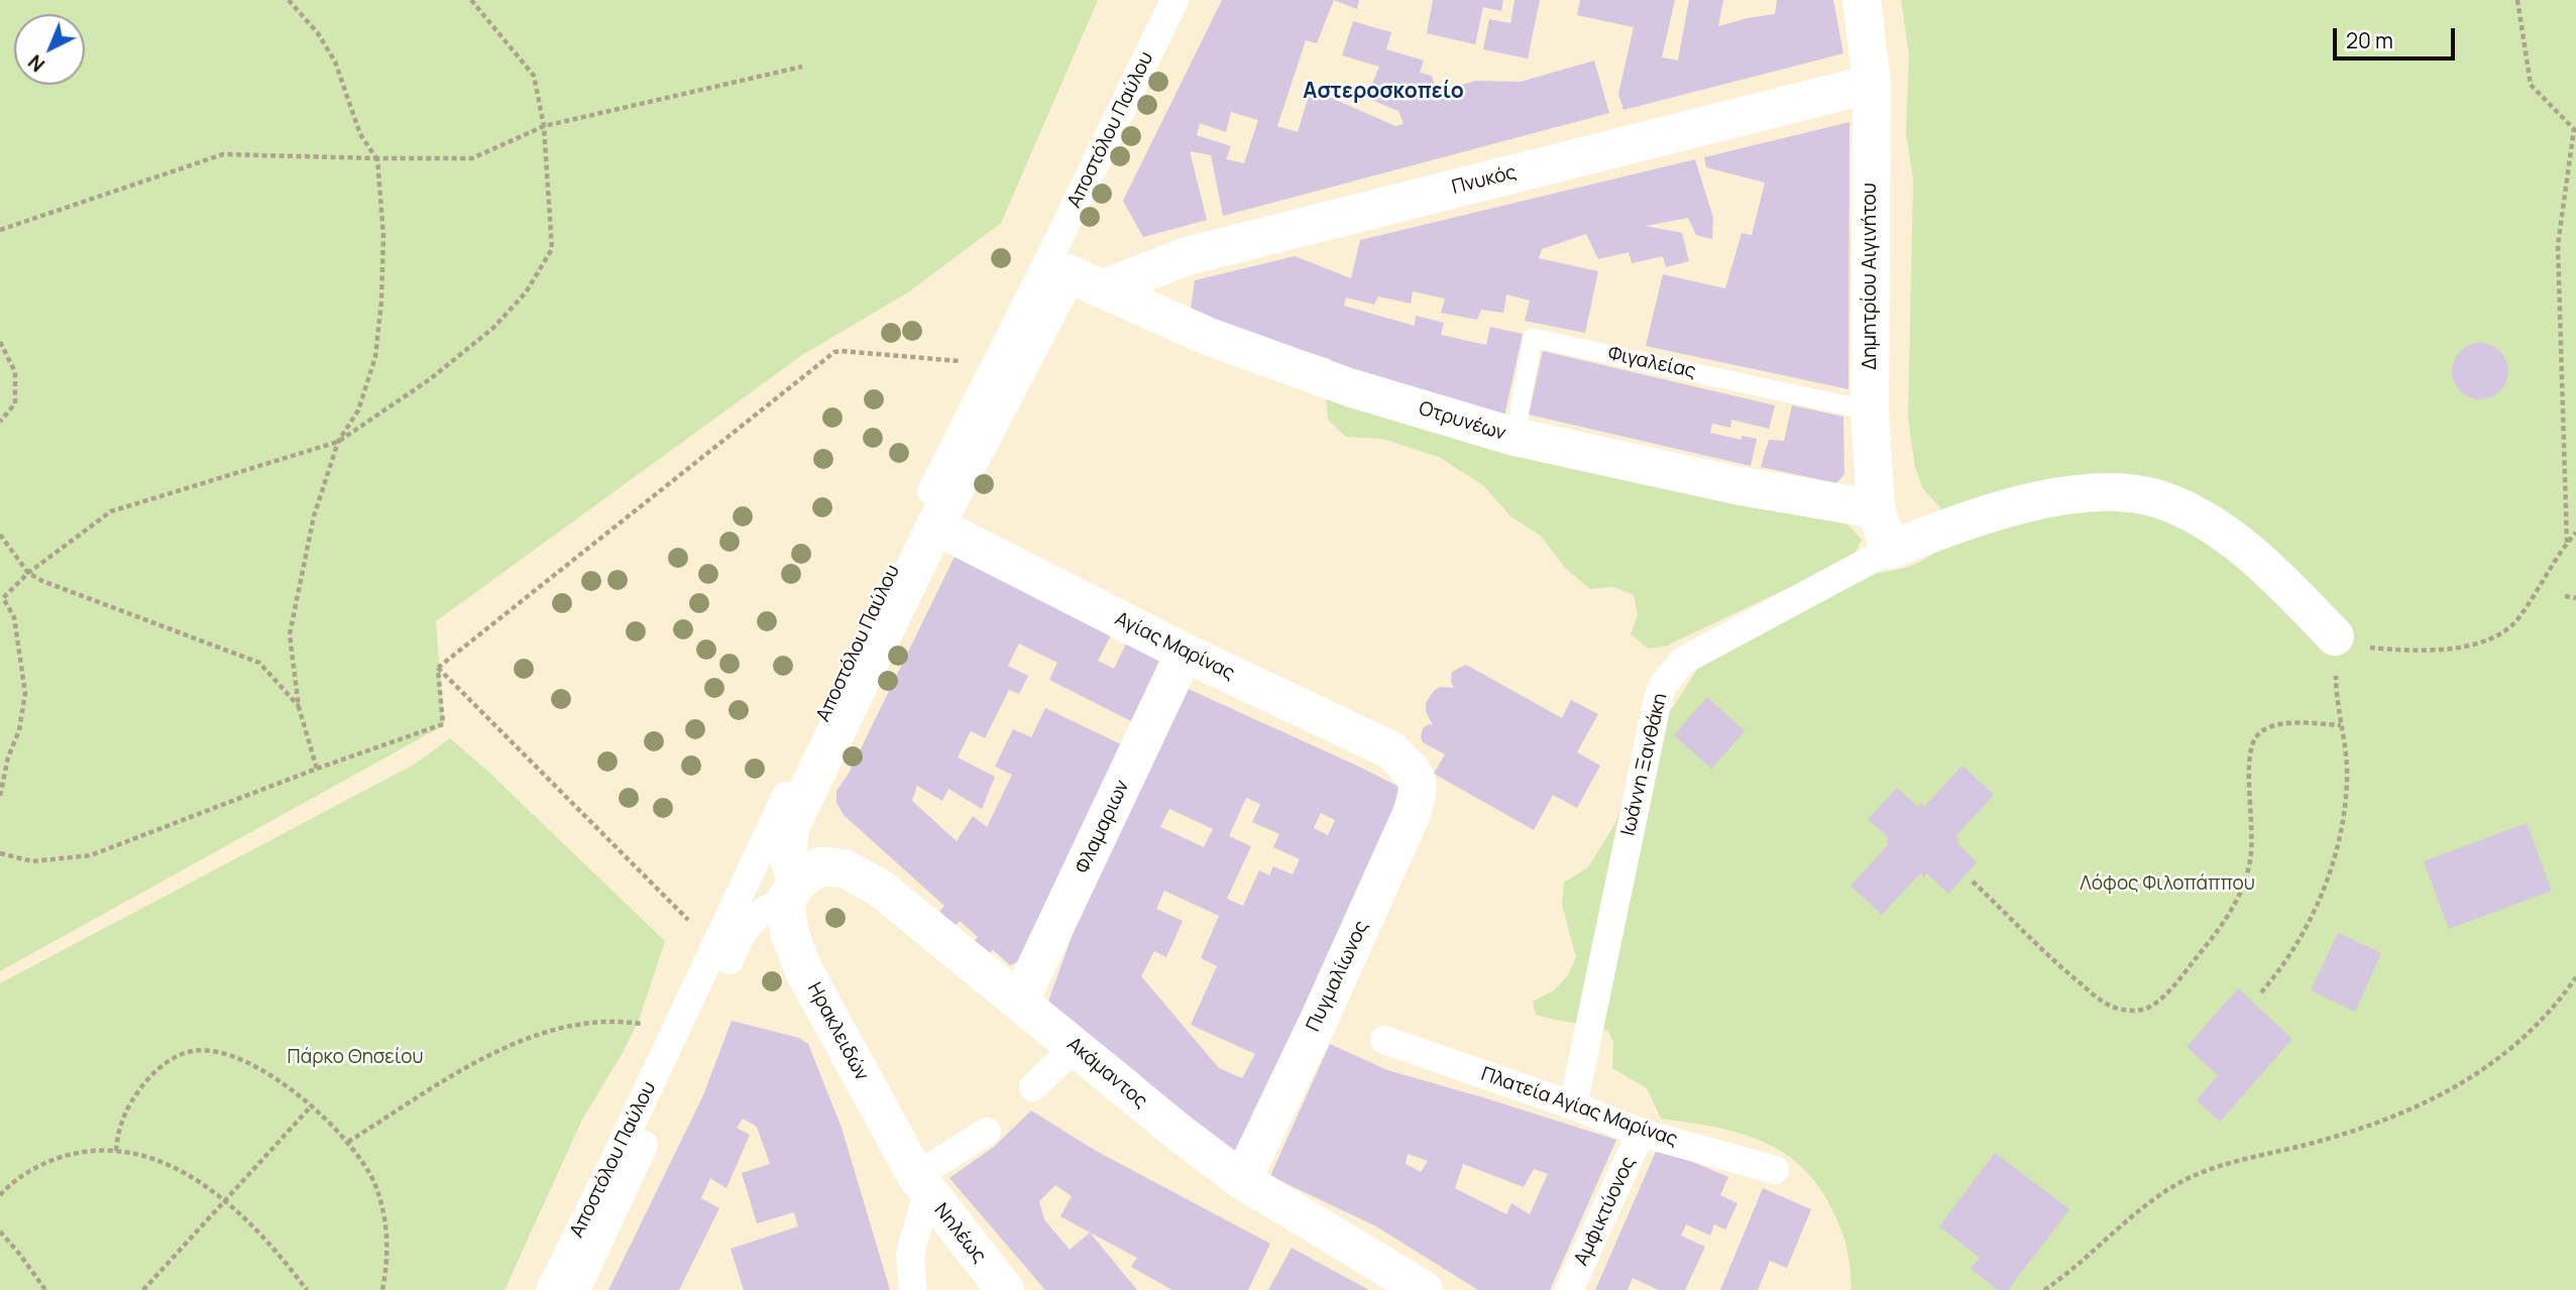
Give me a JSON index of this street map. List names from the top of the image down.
{
  "streets": {
    "street": [
      "Αποστόλου Παύλου",
      "Πνυκός",
      "Δημητρίου Αιγινήτου",
      "Οτρυνέων",
      "Αγίας Μαρίνας",
      "Ιωάννη Ξανθάκη",
      "Φλαμαριων",
      "Πυγμαλίωνος",
      "Ηρακλειδών",
      "Ακάμαντος",
      "Πλατεία Αγίας Μαρίνας",
      "Αμφικτύονος",
      "Νηλέως"
    ],
    "lane": ["Φιγαλείας"]
  },
  "crossings": [
    ["Αποστόλου Παύλου", "Πνυκός"],
    ["Αποστόλου Παύλου", "Οτρυνέων"],
    ["Αποστόλου Παύλου", "Αγίας Μαρίνας"],
    ["Αποστόλου Παύλου", "Ηρακλειδών"],
    ["Αποστόλου Παύλου", "Ακάμαντος"],
    ["Πνυκός", "Δημητρίου Αιγινήτου"],
    ["Πνυκός", "Οτρυνέων"],
    ["Δημητρίου Αιγινήτου", "Φιγαλείας"],
    ["Δημητρίου Αιγινήτου", "Οτρυνέων"],
    ["Δημητρίου Αιγινήτου", "Ιωάννη Ξανθάκη"],
    ["Φιγαλείας", "Οτρυνέων"],
    ["Αγίας Μαρίνας", "Φλαμαριων"],
    ["Αγίας Μαρίνας", "Πυγμαλίωνος"],
    ["Ιωάννη Ξανθάκη", "Πλατεία Αγίας Μαρίνας"],
    ["Φλαμαριων", "Ακάμαντος"],
    ["Πυγμαλίωνος", "Ακάμαντος"],
    ["Ηρακλειδών", "Ακάμαντος"],
    ["Ηρακλειδών", "Νηλέως"],
    ["Πλατεία Αγίας Μαρίνας", "Αμφικτύονος"]
  ],
  "districts": ["Αστεροσκοπείο"],
  "parks": ["Λόφος Φιλοπάππου", "Πάρκο Θησείου"],
  "scale_bar": "20 m",
  "north": "bottom left"
}
